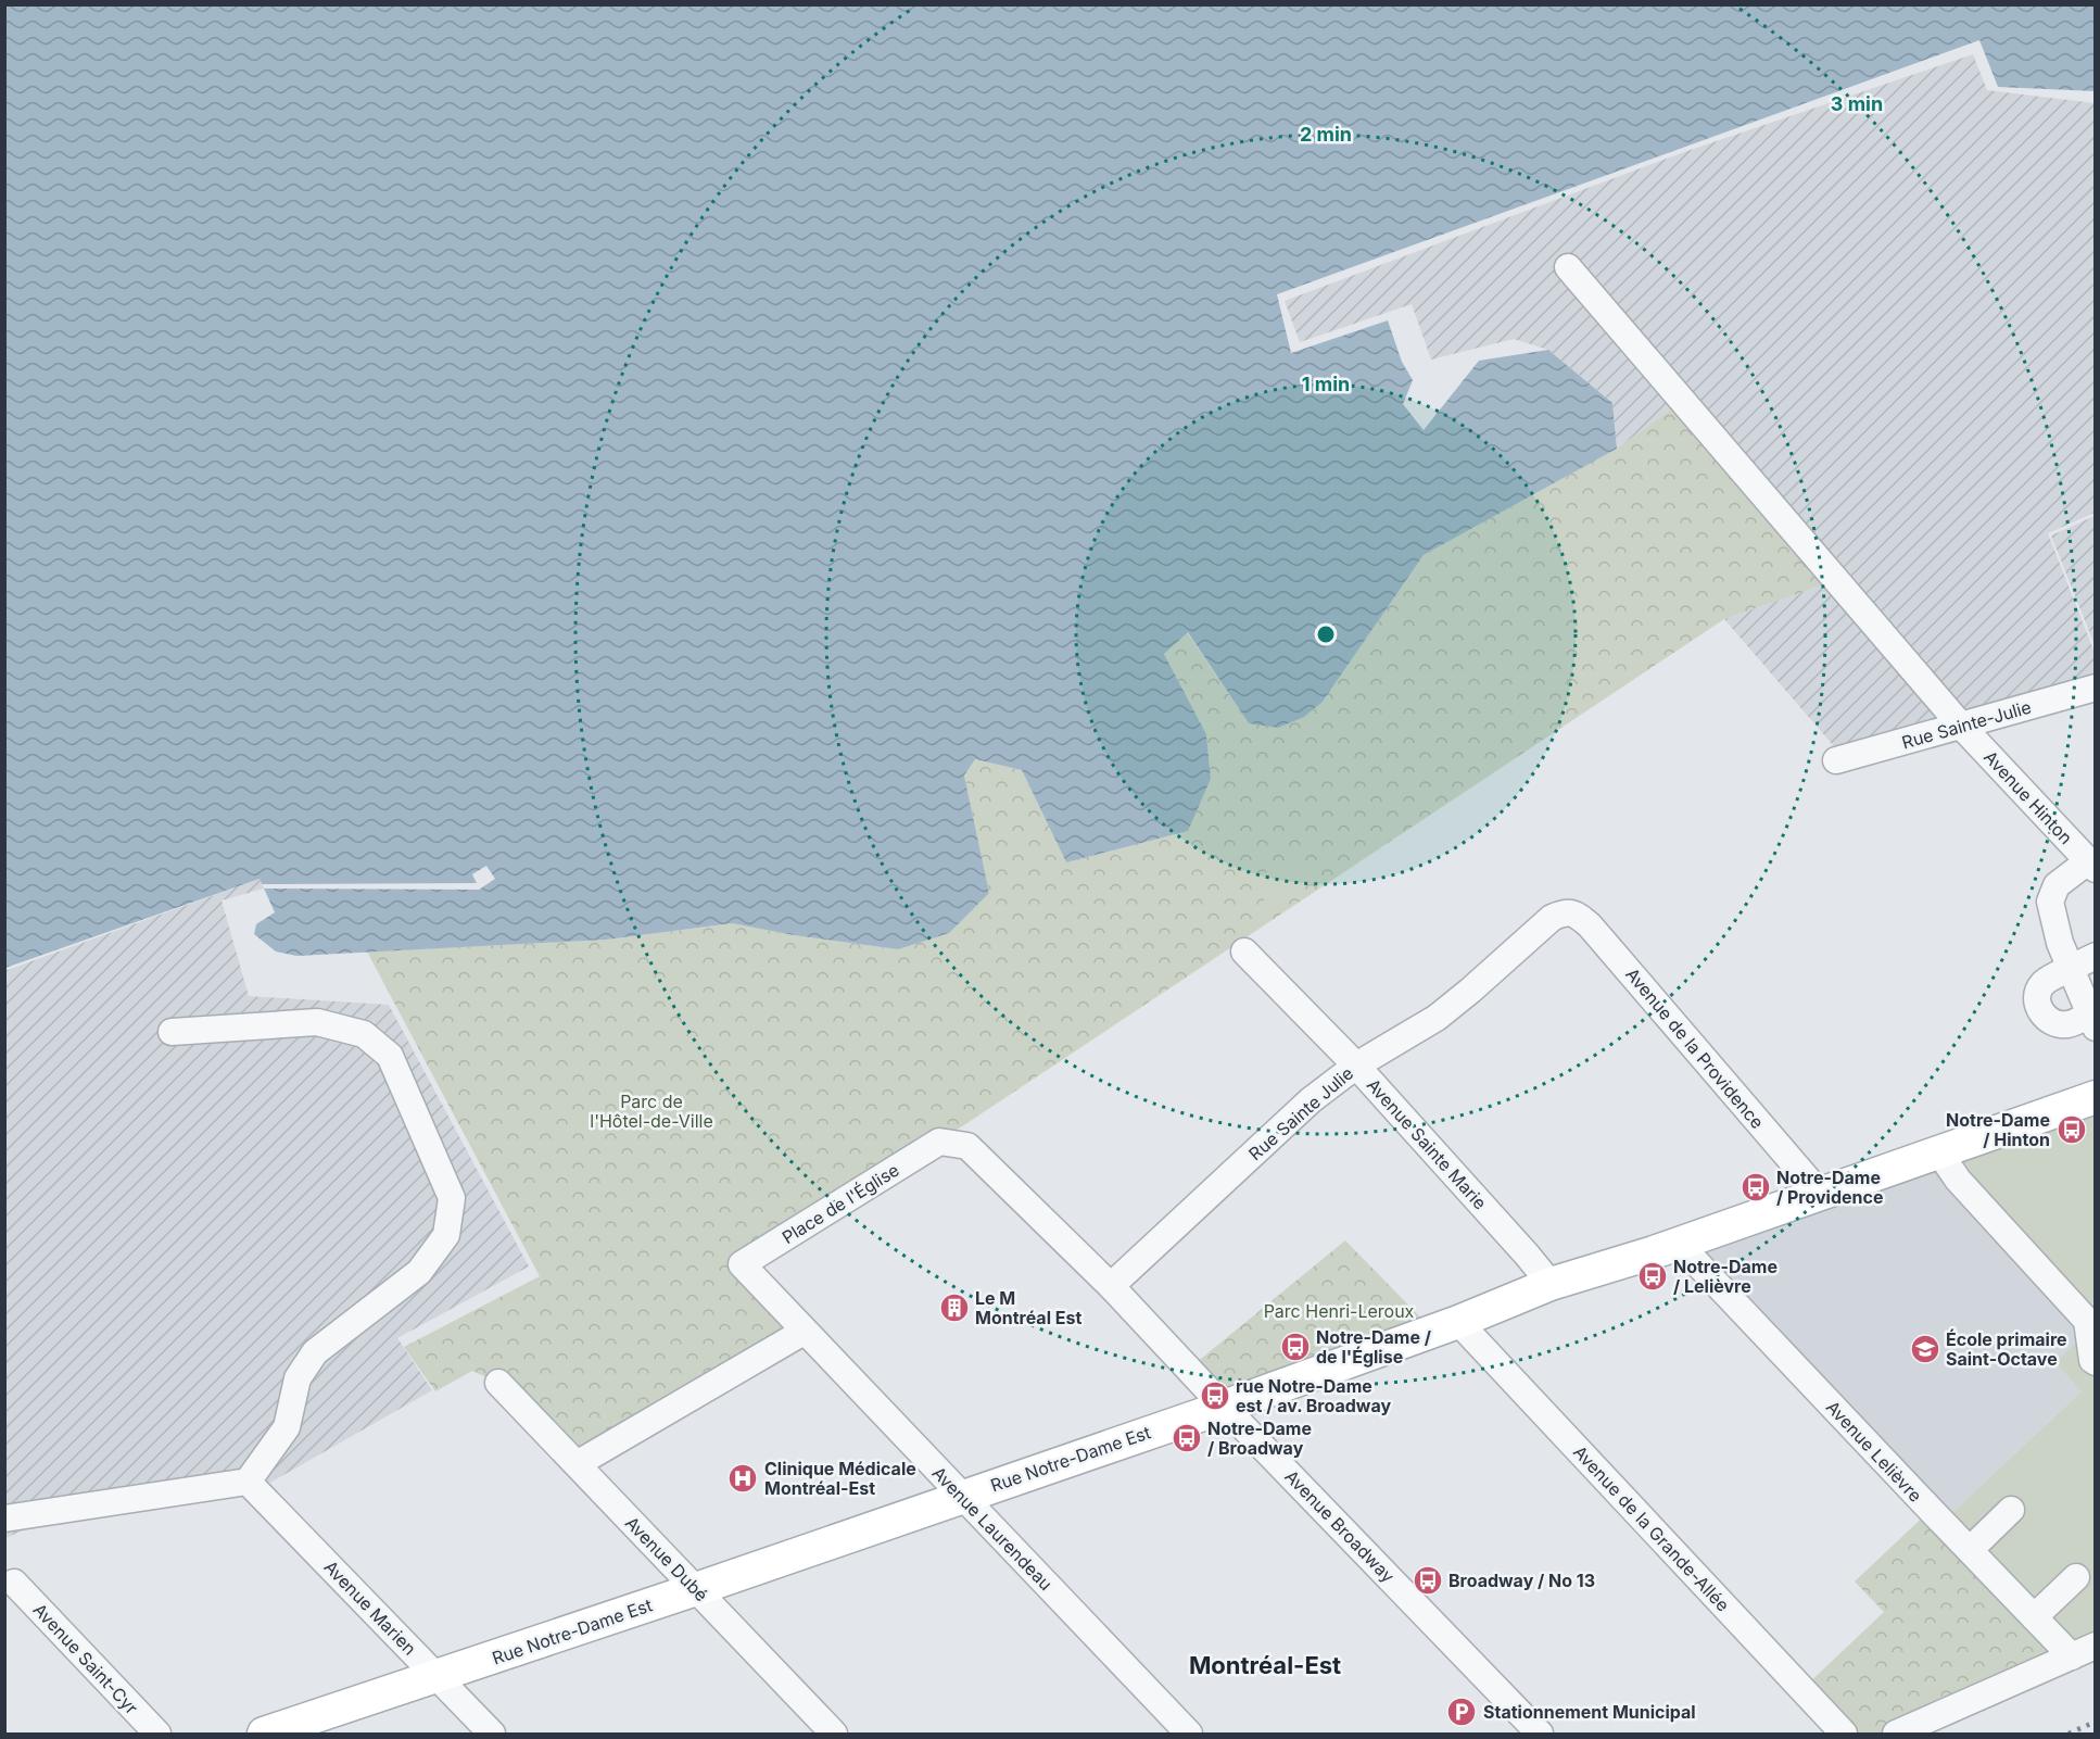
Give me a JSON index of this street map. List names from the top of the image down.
{
  "streets": {
    "main road": ["Rue Notre-Dame Est"],
    "street": [
      "Rue Sainte-Julie",
      "Avenue Hinton",
      "Avenue de la Providence",
      "Rue Sainte Julie",
      "Avenue Sainte Marie",
      "Place de l'Église",
      "Avenue Lelièvre",
      "Avenue Broadway",
      "Avenue Laurendeau",
      "Avenue de la Grande-Allée",
      "Avenue Dubé",
      "Avenue Marien",
      "Avenue Saint-Cyr"
    ]
  },
  "crossings": [
    ["Rue Sainte-Julie", "Avenue Hinton"],
    ["Avenue de la Providence", "Rue Sainte Julie"],
    ["Avenue de la Providence", "Rue Notre-Dame Est"],
    ["Rue Sainte Julie", "Avenue Sainte Marie"],
    ["Rue Sainte Julie", "Avenue Broadway"],
    ["Avenue Sainte Marie", "Rue Notre-Dame Est"],
    ["Place de l'Église", "Avenue Broadway"],
    ["Place de l'Église", "Avenue Laurendeau"],
    ["Avenue Lelièvre", "Rue Notre-Dame Est"],
    ["Rue Notre-Dame Est", "Avenue Broadway"],
    ["Rue Notre-Dame Est", "Avenue Laurendeau"],
    ["Rue Notre-Dame Est", "Avenue de la Grande-Allée"],
    ["Rue Notre-Dame Est", "Avenue Dubé"],
    ["Rue Notre-Dame Est", "Avenue Marien"]
  ],
  "districts": ["Montréal-Est"],
  "parks": ["Parc de l'Hôtel-de-Ville", "Parc Henri-Leroux"],
  "places": {
    "bus stop": [
      "Notre-Dame / Hinton",
      "Notre-Dame / Providence",
      "Notre-Dame / Lelièvre",
      "Notre-Dame / de l'Église",
      "rue Notre-Dame est / av. Broadway",
      "Notre-Dame / Broadway",
      "Broadway / No 13"
    ],
    "building": ["Le M Montréal Est"],
    "school or university": ["École primaire Saint-Octave"],
    "hospital": ["Clinique Médicale Montréal-Est"],
    "parking": ["Stationnement Municipal"]
  },
  "rings": ["3 min", "2 min", "1 min"]
}
